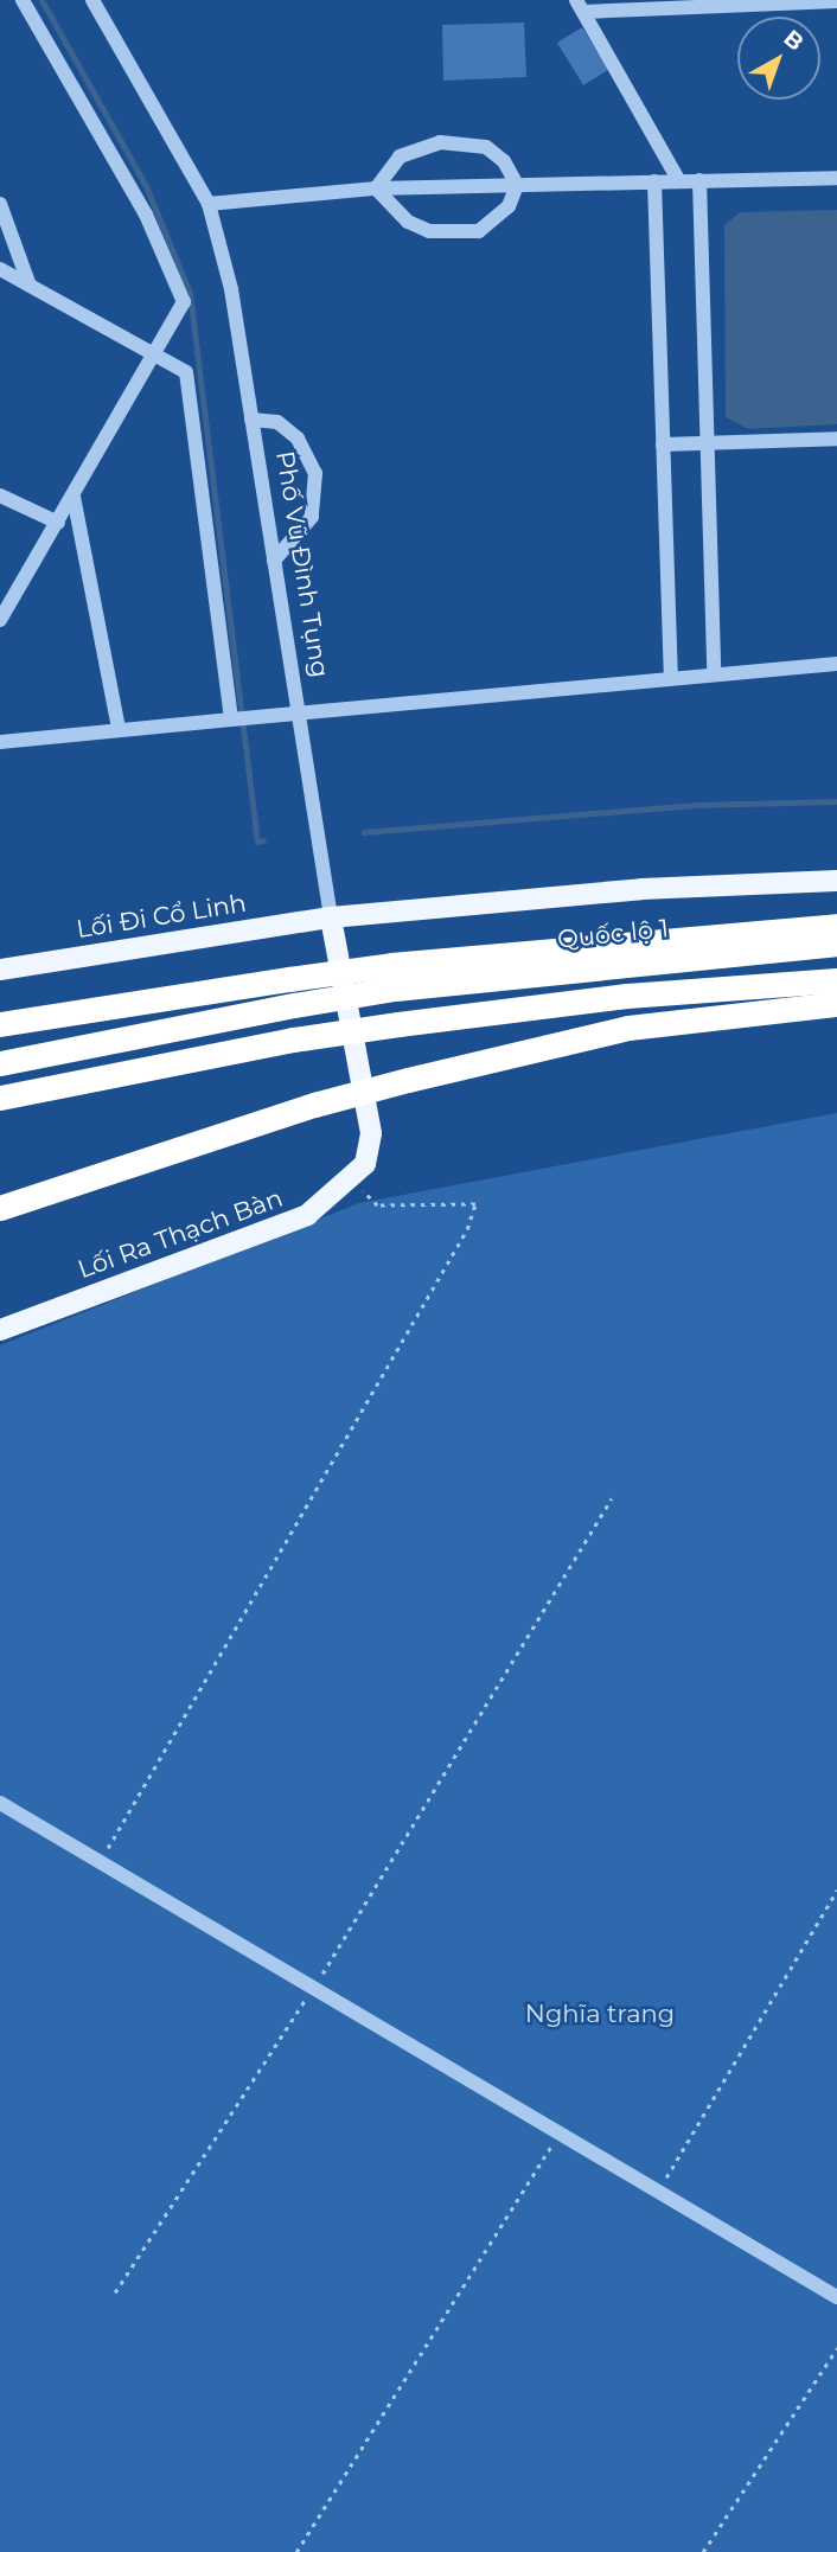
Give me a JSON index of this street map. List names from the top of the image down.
{
  "streets": {
    "highway": ["Quốc lộ 1"],
    "main road": ["Phố Vũ Đình Tụng", "Lối Đi Cổ Linh", "Lối Ra Thạch Bàn"]
  },
  "crossings": [
    ["Phố Vũ Đình Tụng", "Lối Đi Cổ Linh"],
    ["Phố Vũ Đình Tụng", "Lối Ra Thạch Bàn"]
  ],
  "parks": ["Nghĩa trang"],
  "north": "top right"
}
